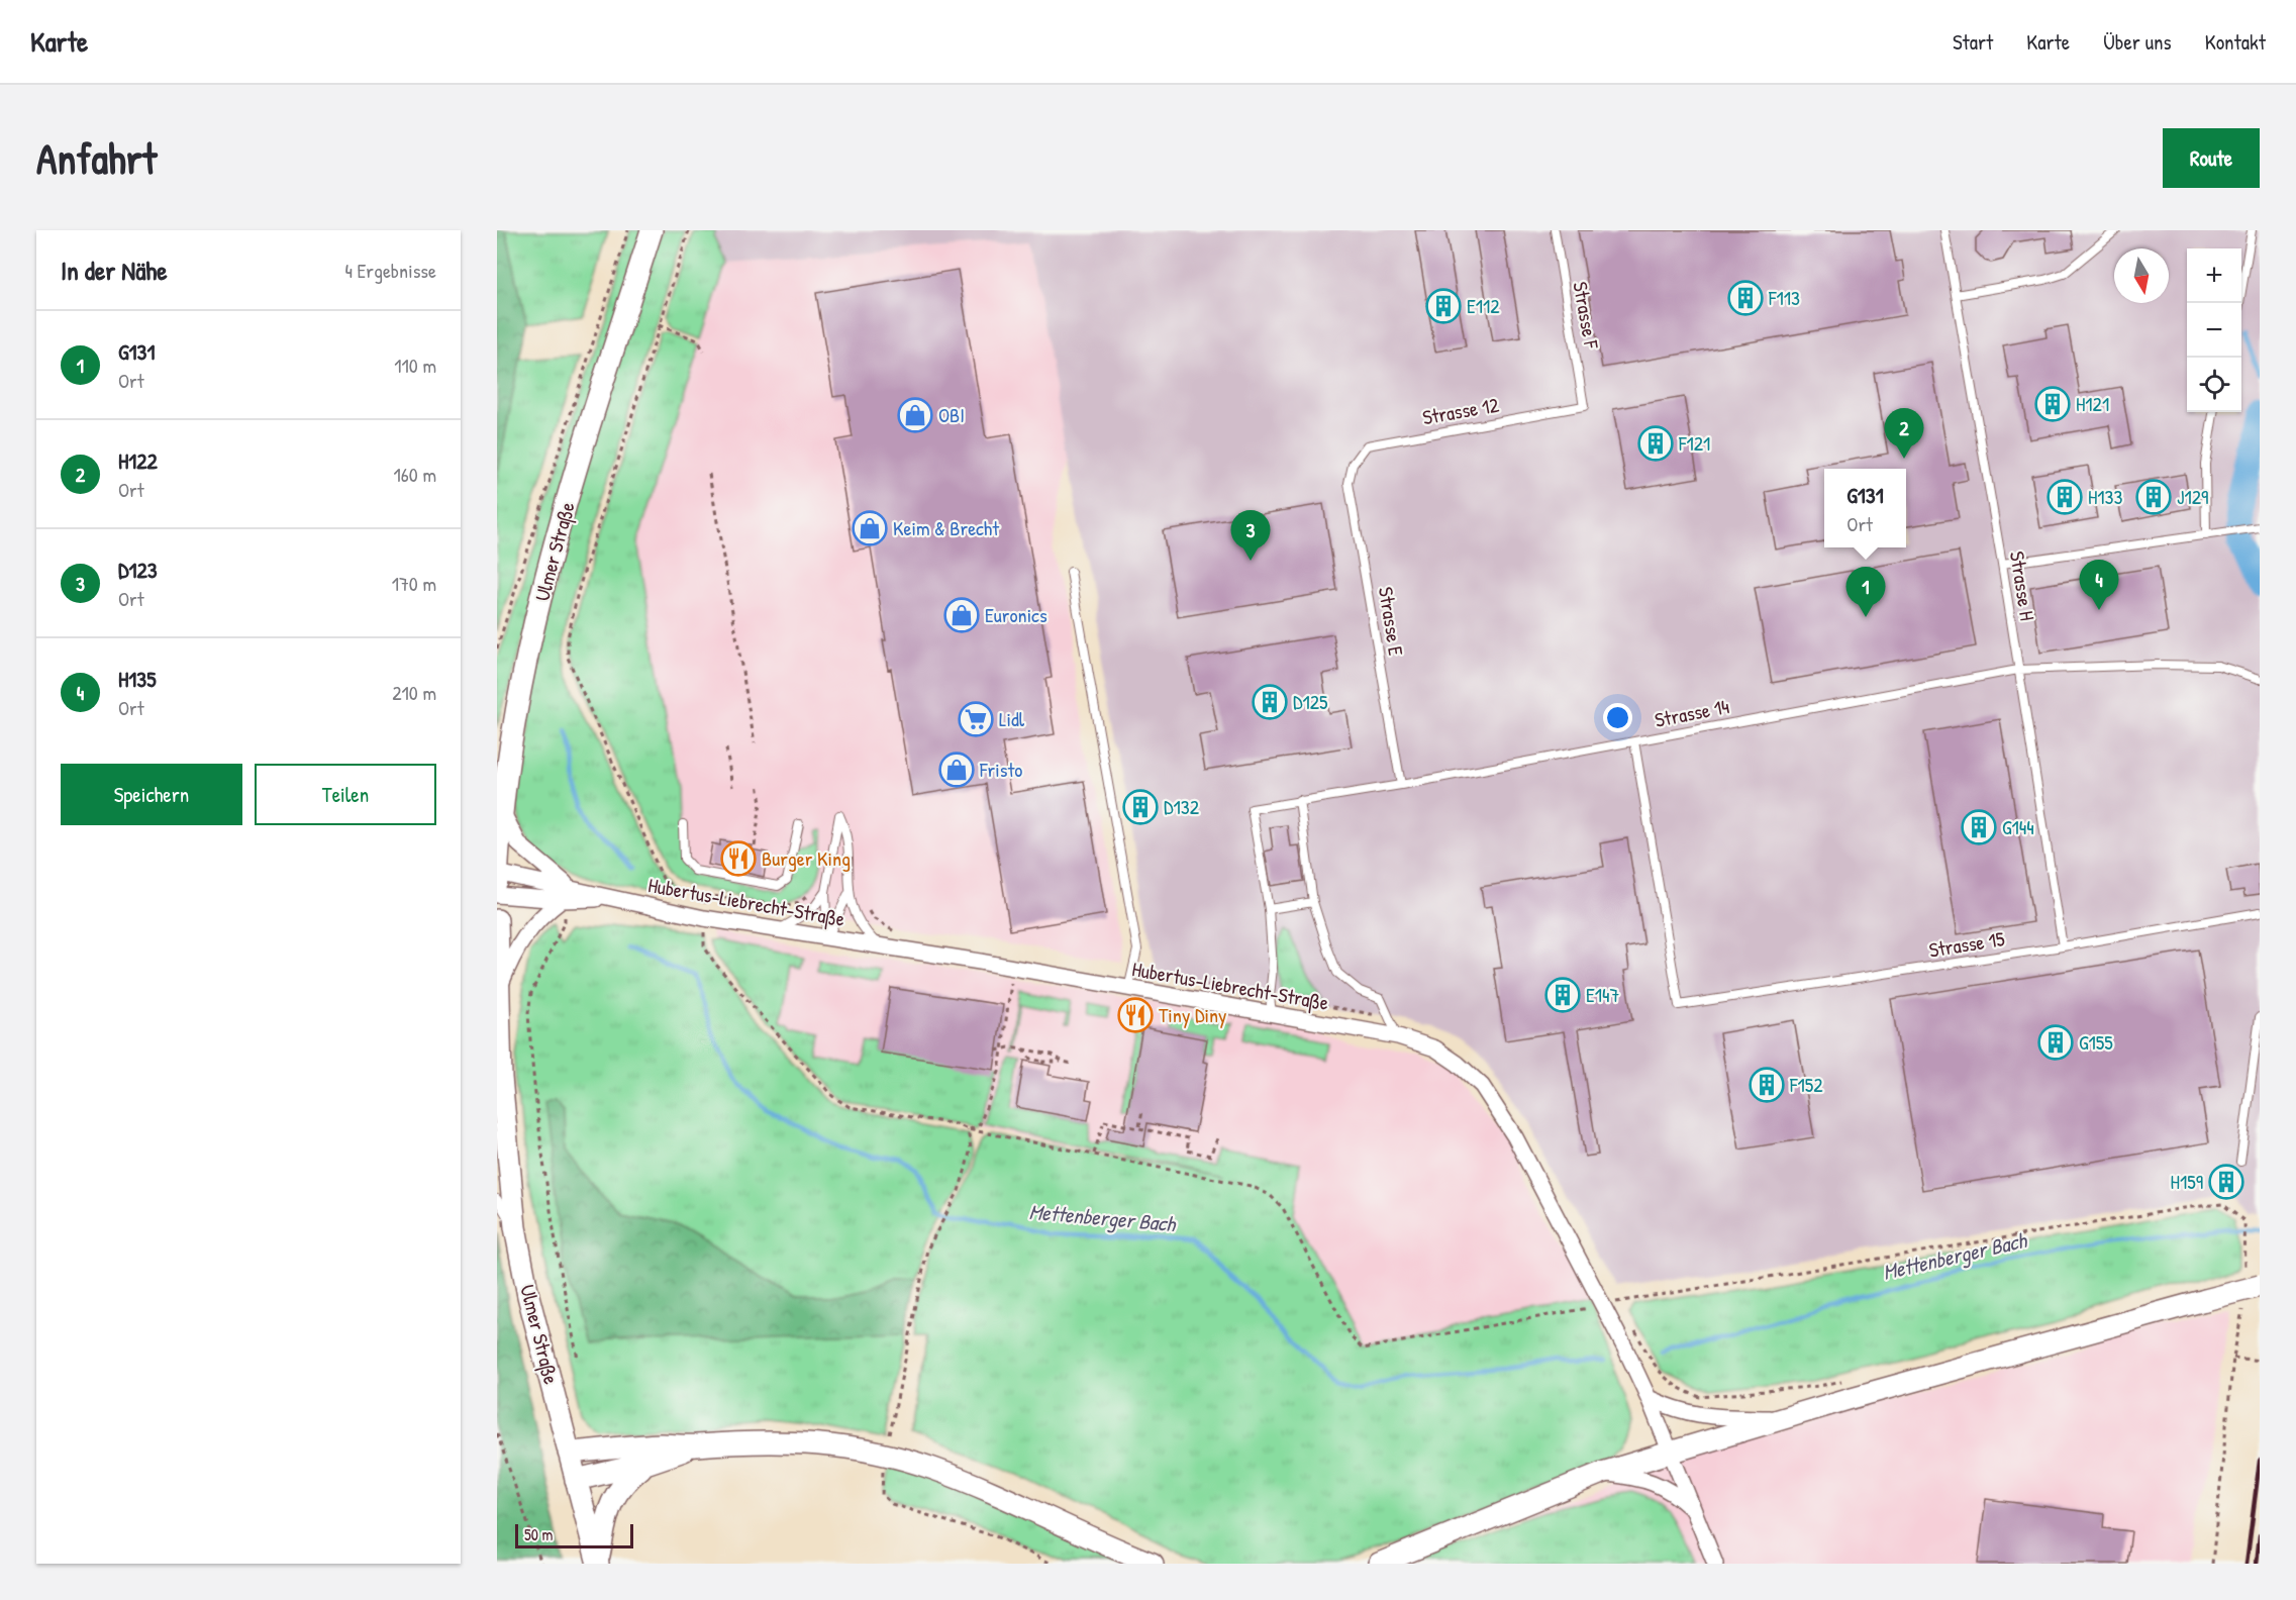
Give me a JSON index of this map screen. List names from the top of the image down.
{
  "streets": {
    "main road": ["Ulmer Straße"],
    "street": ["Hubertus-Liebrecht-Straße"],
    "lane": [
      "Strasse F",
      "Strasse 12",
      "Strasse H",
      "Strasse E",
      "Strasse 14",
      "Strasse 15"
    ]
  },
  "crossings": [
    ["Strasse F", "Strasse 12"],
    ["Strasse 12", "Strasse E"],
    ["Ulmer Straße", "Hubertus-Liebrecht-Straße"],
    ["Strasse H", "Strasse 14"],
    ["Strasse H", "Strasse 15"],
    ["Strasse E", "Strasse 14"],
    ["Strasse 14", "Strasse 15"]
  ],
  "water": ["Mettenberger Bach"],
  "places": {
    "building": [
      "F113",
      "E112",
      "H121",
      "F121",
      "H133",
      "J129",
      "D125",
      "D132",
      "G144",
      "E147",
      "G155",
      "F152",
      "H159"
    ],
    "shop": [
      "OBI",
      "Keim & Brecht",
      "Euronics",
      "Fristo"
    ],
    "supermarket": ["Lidl"],
    "restaurant": ["Burger King", "Tiny Diny"]
  },
  "scale_bar": "50 m",
  "north": "bottom",
  "page": {
    "header": "Karte",
    "nav": [
      "Start",
      "Karte",
      "Über uns",
      "Kontakt"
    ],
    "buttons": [
      "Route",
      ["Speichern", "Teilen"]
    ],
    "title": "Anfahrt",
    "heading": ["In der Nähe", "4 Ergebnisse"],
    "map_buttons": ["+", "−"],
    "list": [
      {
        "mark": "1",
        "name": "G131",
        "note": "Ort",
        "value": "110 m"
      },
      {
        "mark": "2",
        "name": "H122",
        "note": "Ort",
        "value": "160 m"
      },
      {
        "mark": "3",
        "name": "D123",
        "note": "Ort",
        "value": "170 m"
      },
      {
        "mark": "4",
        "name": "H135",
        "note": "Ort",
        "value": "210 m"
      }
    ],
    "pins": [
      "2",
      "3",
      "4",
      "1"
    ],
    "popup": ["G131", "Ort"],
    "scale": "50 m"
  }
}
